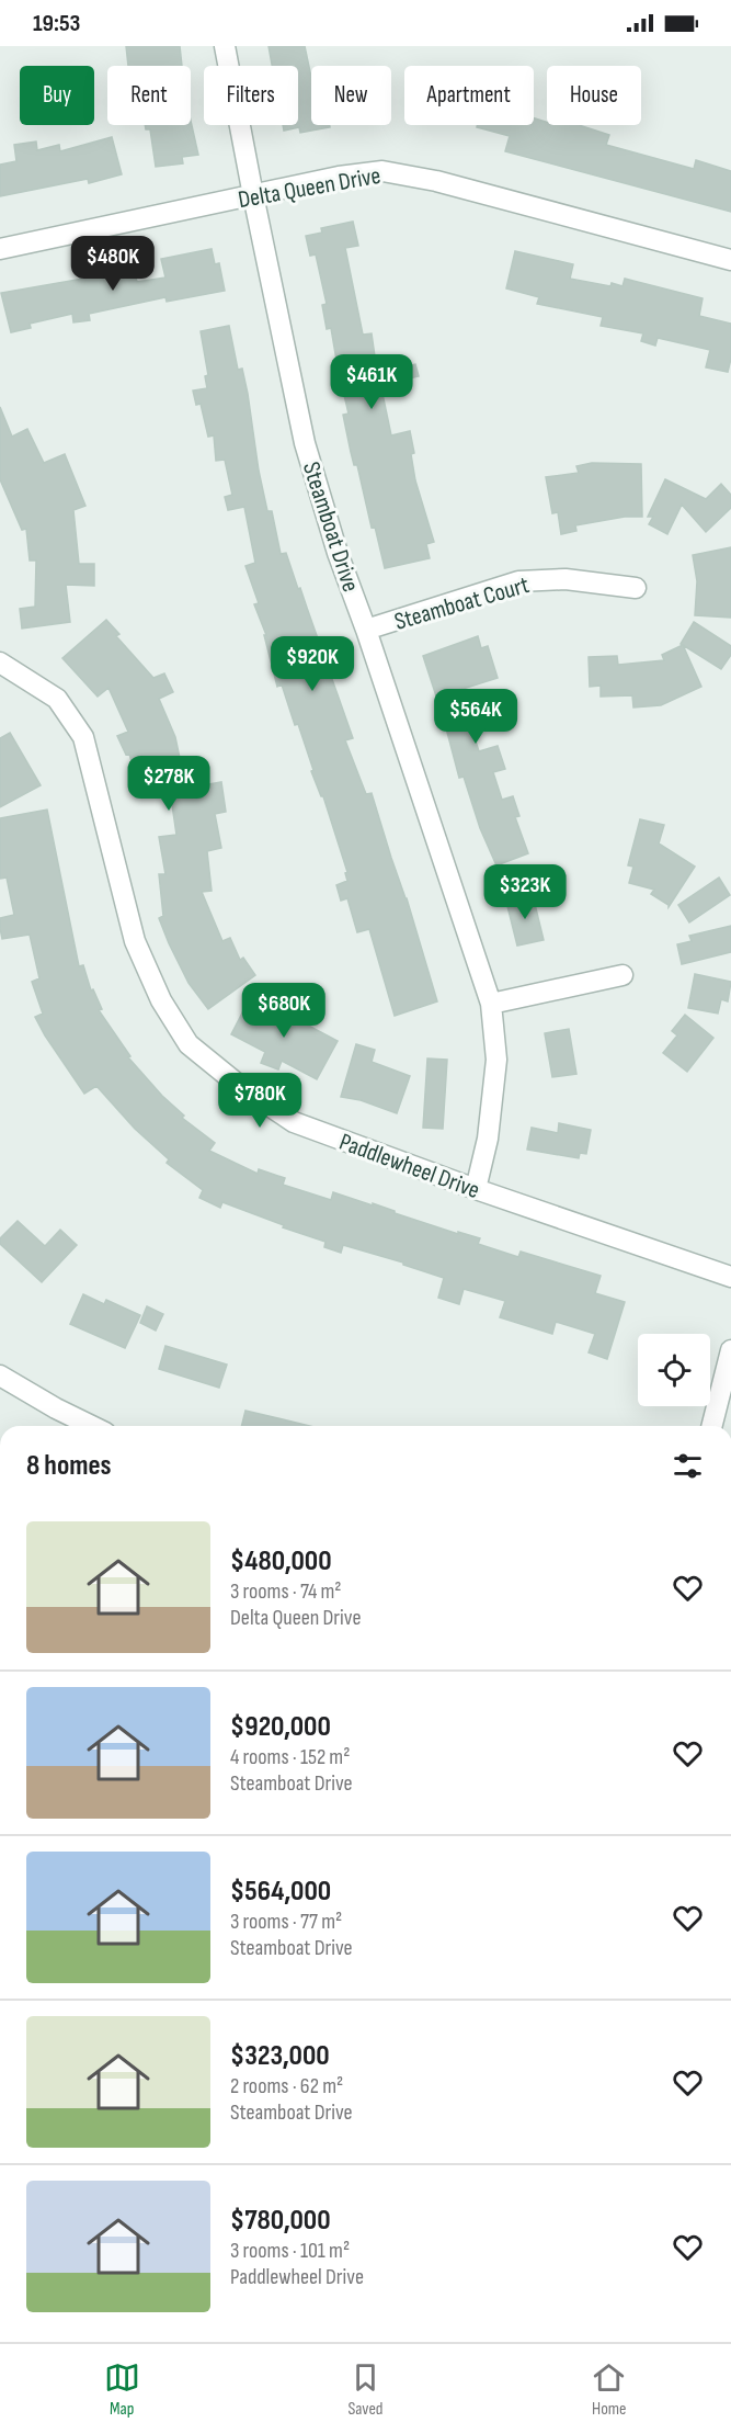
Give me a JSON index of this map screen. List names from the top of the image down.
{
  "streets": {
    "street": [
      "Delta Queen Drive",
      "Steamboat Drive",
      "Steamboat Court",
      "Paddlewheel Drive"
    ]
  },
  "crossings": [
    ["Delta Queen Drive", "Steamboat Drive"],
    ["Steamboat Drive", "Steamboat Court"],
    ["Steamboat Drive", "Paddlewheel Drive"]
  ],
  "page": {
    "status": "19:53",
    "chip": [
      "Buy",
      "Rent",
      "Filters",
      "New",
      "Apartment",
      "House"
    ],
    "price": [
      "$480K",
      "$461K",
      "$920K",
      "$564K",
      "$278K",
      "$323K",
      "$680K",
      "$780K"
    ],
    "heading": "8 homes",
    "list": [
      {
        "name": "$480,000",
        "note": "3 rooms · 74 m² · Delta Queen Drive"
      },
      {
        "name": "$920,000",
        "note": "4 rooms · 152 m² · Steamboat Drive"
      },
      {
        "name": "$564,000",
        "note": "3 rooms · 77 m² · Steamboat Drive"
      },
      {
        "name": "$323,000",
        "note": "2 rooms · 62 m² · Steamboat Drive"
      },
      {
        "name": "$780,000",
        "note": "3 rooms · 101 m² · Paddlewheel Drive"
      }
    ],
    "tabs": ["Map", "Saved", "Home"]
  }
}
